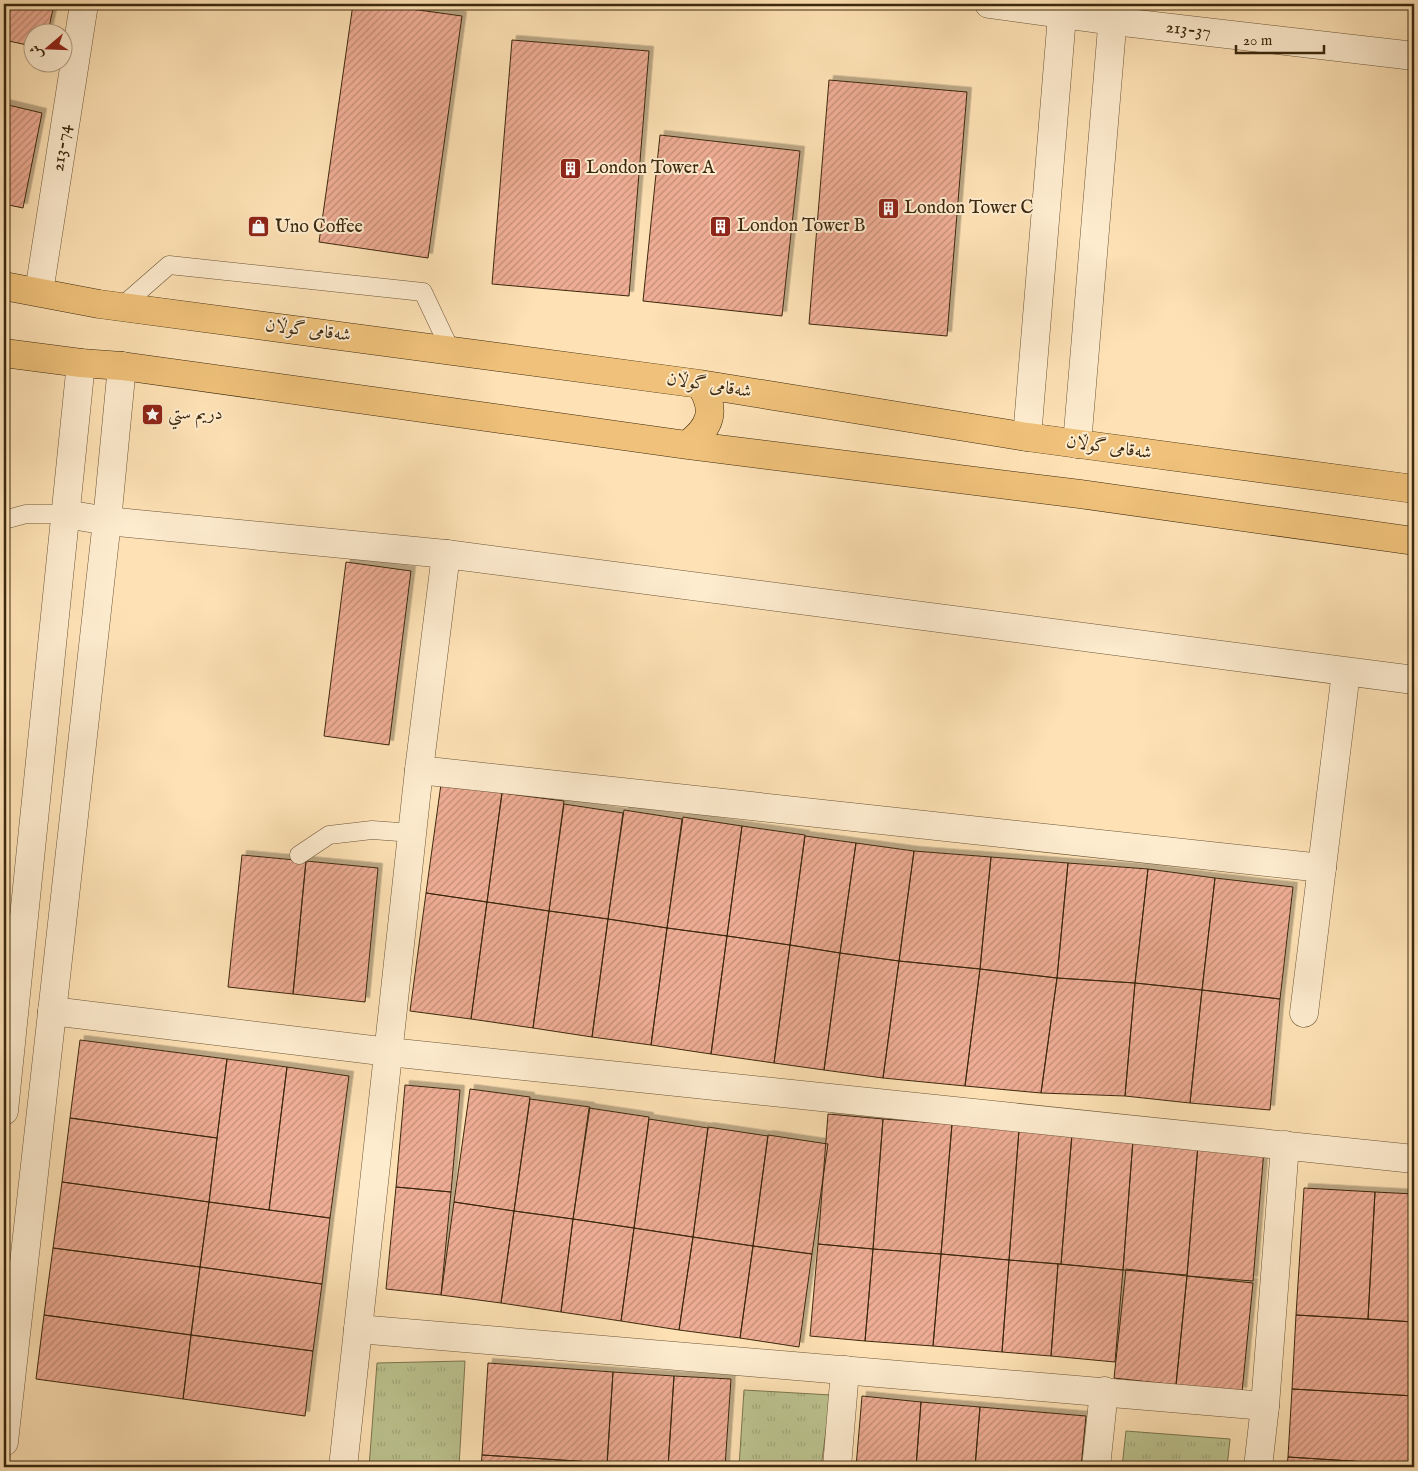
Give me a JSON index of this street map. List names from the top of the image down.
{
  "streets": {
    "main road": ["شەقامی گوڵان"],
    "street": ["213-37", "213-74"]
  },
  "crossings": [
    ["213-74", "شەقامی گوڵان"]
  ],
  "places": {
    "building": ["London Tower A", "London Tower C", "London Tower B"],
    "shop": ["Uno Coffee"],
    "place": ["دريم ستي"]
  },
  "scale_bar": "20 m",
  "north": "left"
}
